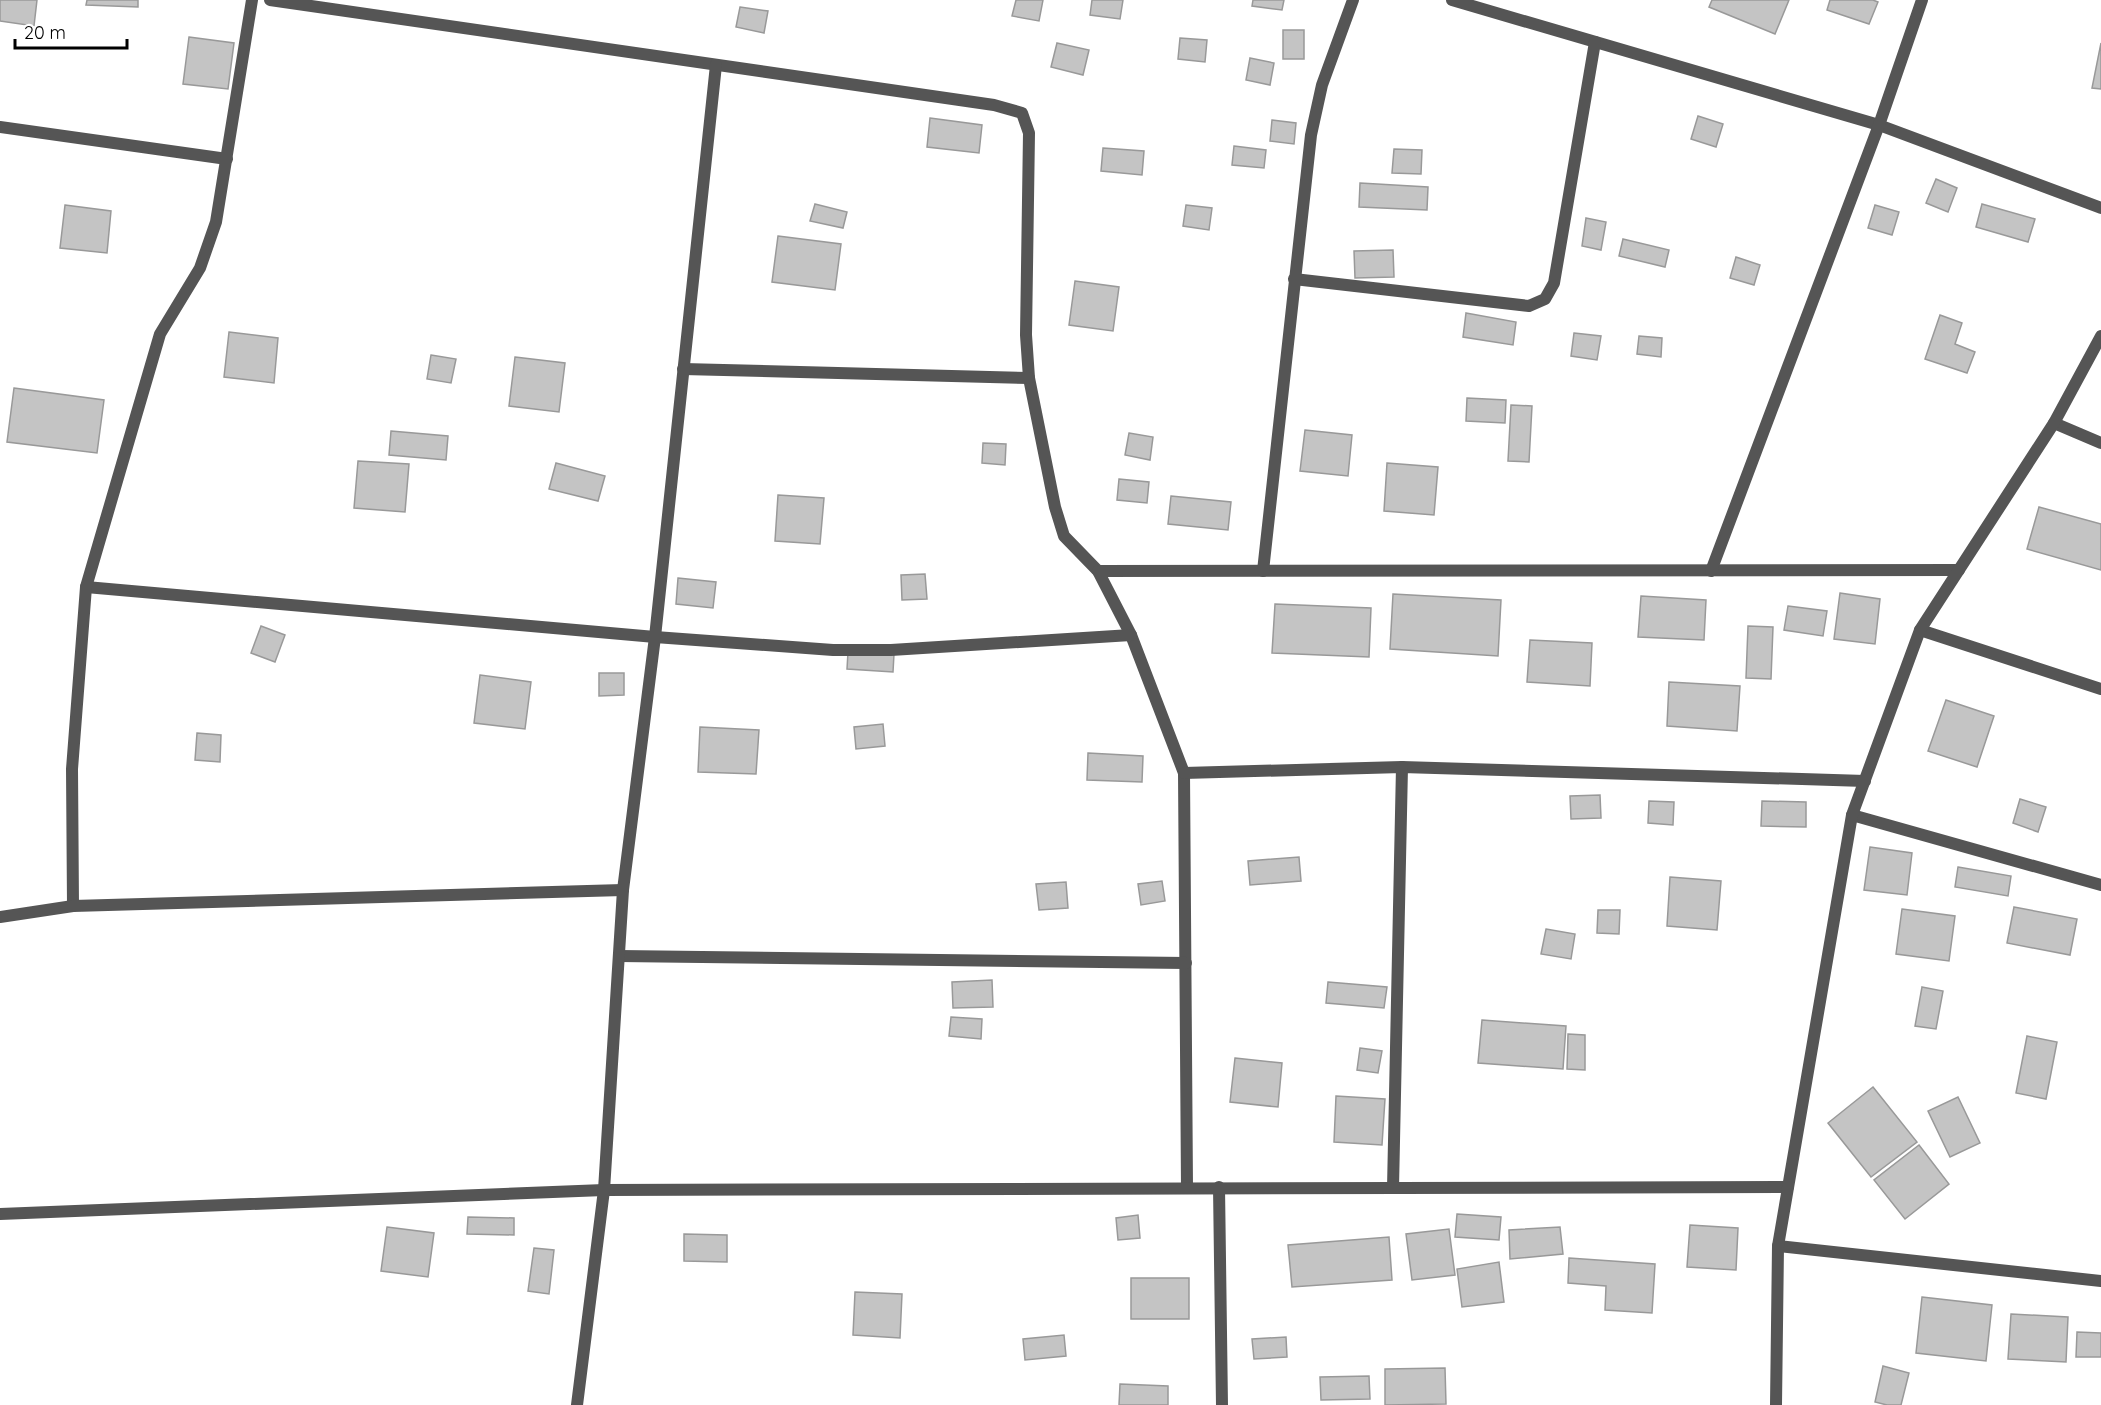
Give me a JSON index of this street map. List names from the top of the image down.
{
  "scale_bar": "20 m"
}
